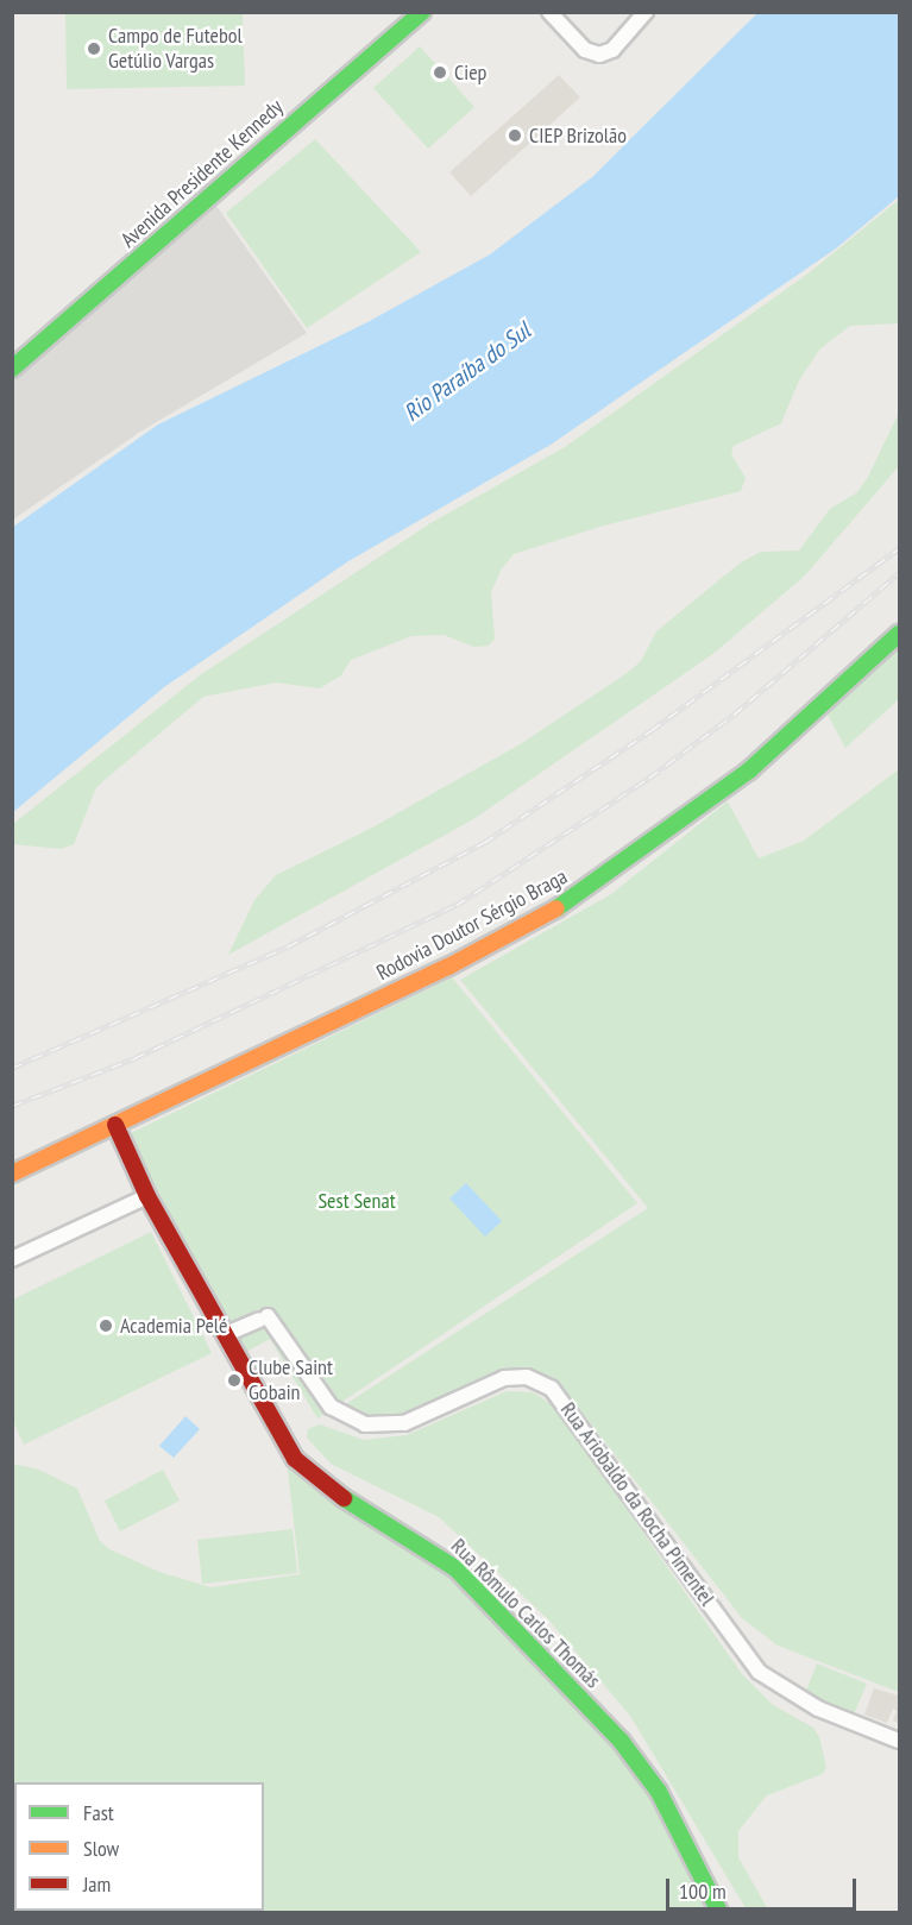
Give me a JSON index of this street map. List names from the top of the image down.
{
  "streets": {
    "main road": ["Avenida Presidente Kennedy", "Rodovia Doutor Sérgio Braga", "Rua Rômulo Carlos Thomás"],
    "street": ["Rua Ariobaldo da Rocha Pimentel"]
  },
  "crossings": [
    ["Rodovia Doutor Sérgio Braga", "Rua Rômulo Carlos Thomás"],
    ["Rua Ariobaldo da Rocha Pimentel", "Rua Rômulo Carlos Thomás"]
  ],
  "water": ["Rio Paraíba do Sul"],
  "parks": ["Sest Senat"],
  "places": [
    "Campo de Futebol Getúlio Vargas",
    "Ciep",
    "CIEP Brizolão",
    "Academia Pelé",
    "Clube Saint Gobain"
  ],
  "legend": ["Fast", "Slow", "Jam"],
  "scale_bar": "100 m"
}
